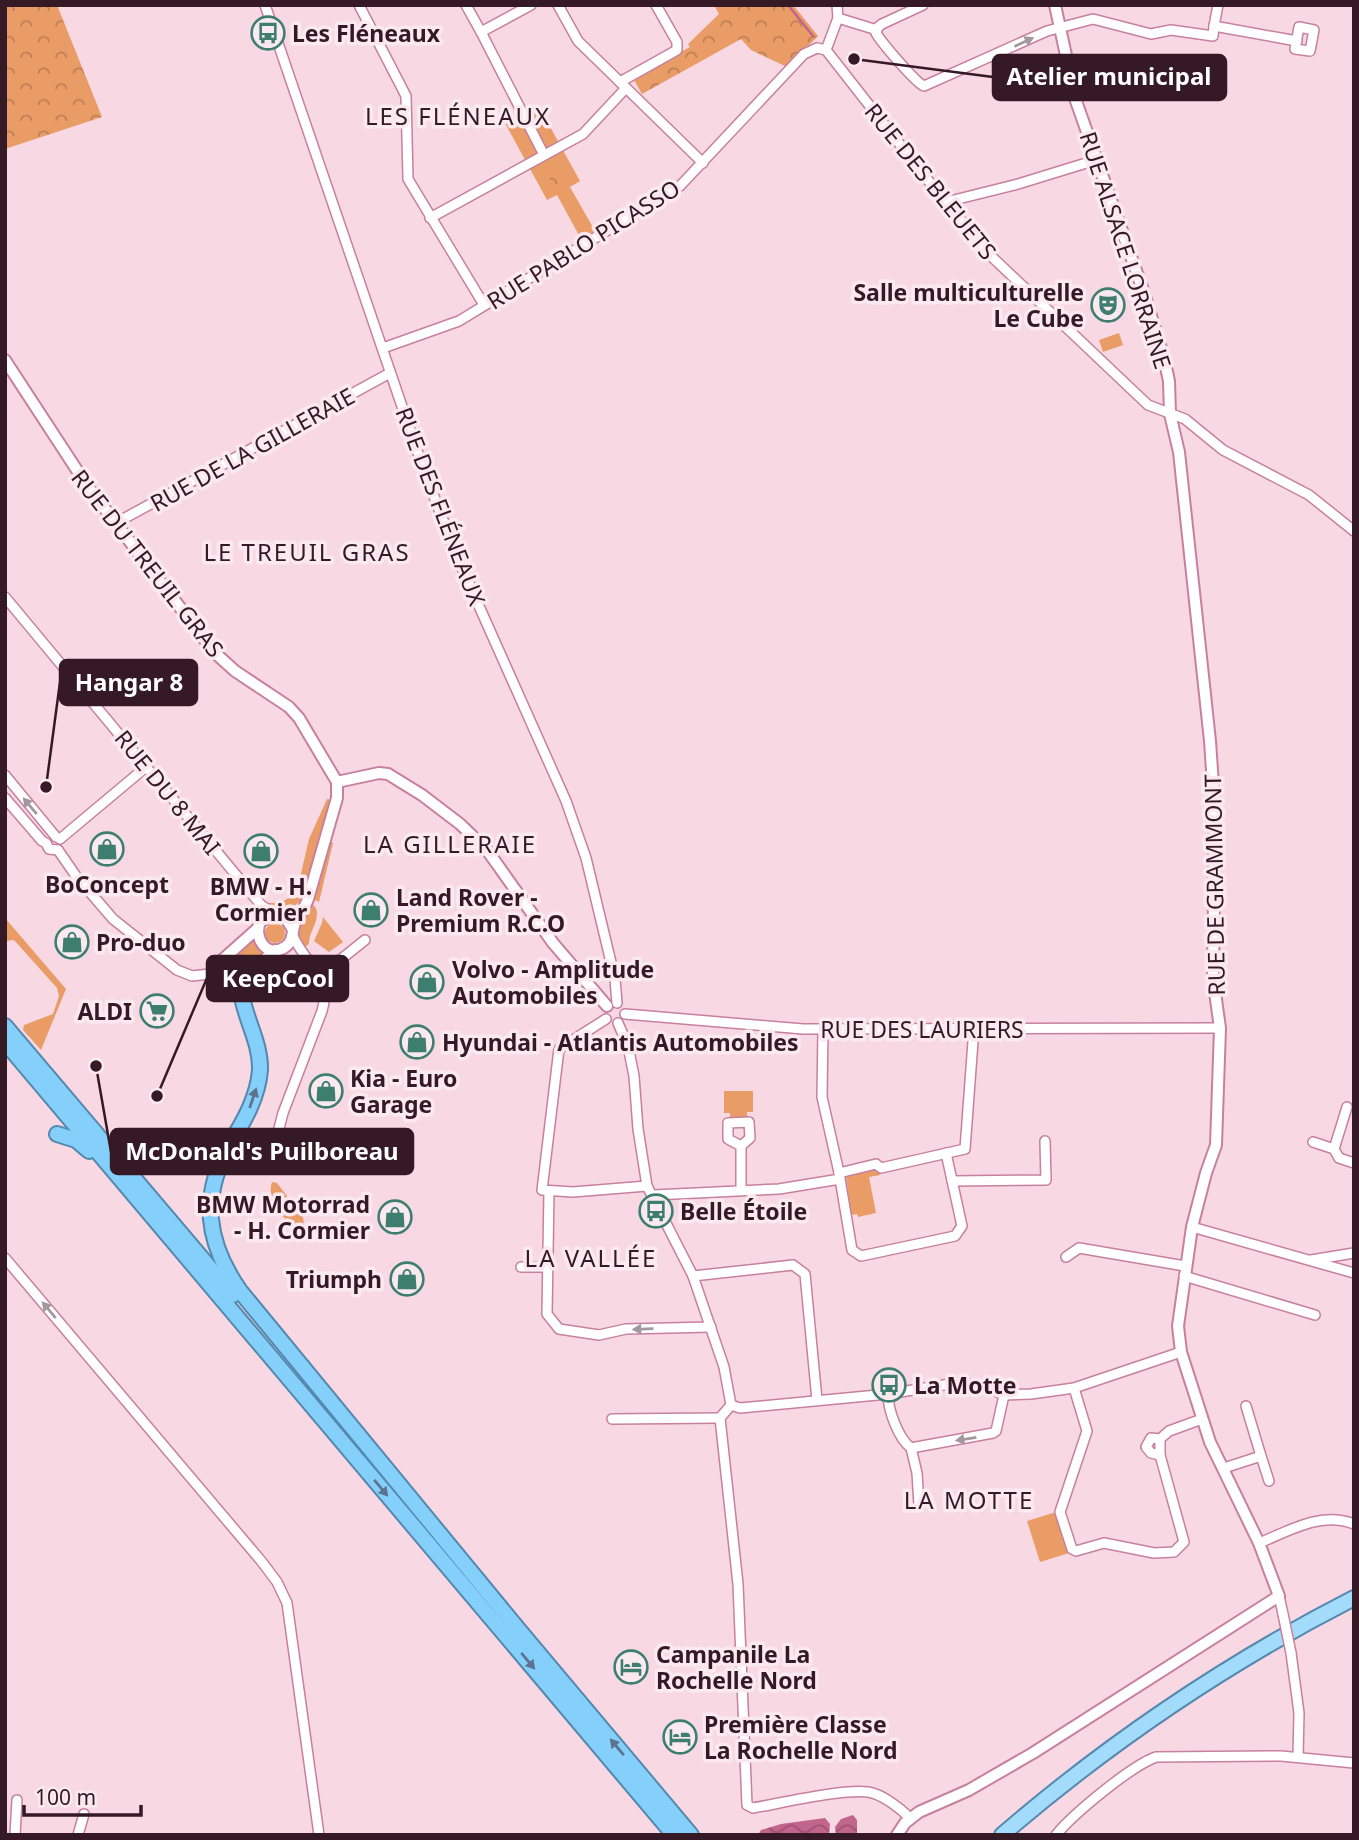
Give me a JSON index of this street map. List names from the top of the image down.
{
  "streets": {
    "street": [
      "RUE DES BLEUETS",
      "RUE PABLO PICASSO",
      "RUE ALSACE LORRAINE",
      "RUE DE LA GILLERAIE",
      "RUE DES FLÉNEAUX",
      "RUE DU TREUIL GRAS",
      "RUE DU 8 MAI",
      "RUE DE GRAMMONT",
      "RUE DES LAURIERS"
    ]
  },
  "crossings": [
    ["RUE DES BLEUETS", "RUE PABLO PICASSO"],
    ["RUE DES BLEUETS", "RUE ALSACE LORRAINE"],
    ["RUE DES BLEUETS", "RUE DE GRAMMONT"],
    ["RUE PABLO PICASSO", "RUE DES FLÉNEAUX"],
    ["RUE ALSACE LORRAINE", "RUE DE GRAMMONT"],
    ["RUE DE LA GILLERAIE", "RUE DES FLÉNEAUX"],
    ["RUE DE LA GILLERAIE", "RUE DU TREUIL GRAS"],
    ["RUE DES FLÉNEAUX", "RUE DES LAURIERS"],
    ["RUE DE GRAMMONT", "RUE DES LAURIERS"]
  ],
  "districts": [
    "LES FLÉNEAUX",
    "LE TREUIL GRAS",
    "LA GILLERAIE",
    "LA VALLÉE",
    "LA MOTTE"
  ],
  "places": {
    "bus stop": ["Les Fléneaux", "Belle Étoile", "La Motte"],
    "other": [
      "Atelier municipal",
      "Hangar 8",
      "McDonald's Puilboreau",
      "KeepCool"
    ],
    "theatre": ["Salle multiculturelle Le Cube"],
    "shop": [
      "BoConcept",
      "BMW - H. Cormier",
      "Land Rover - Premium R.C.O",
      "Pro-duo",
      "Volvo - Amplitude Automobiles",
      "Hyundai - Atlantis Automobiles",
      "Kia - Euro Garage",
      "BMW Motorrad - H. Cormier",
      "Triumph"
    ],
    "supermarket": ["ALDI"],
    "hotel": ["Campanile La Rochelle Nord", "Première Classe La Rochelle Nord"]
  },
  "scale_bar": "100 m"
}
